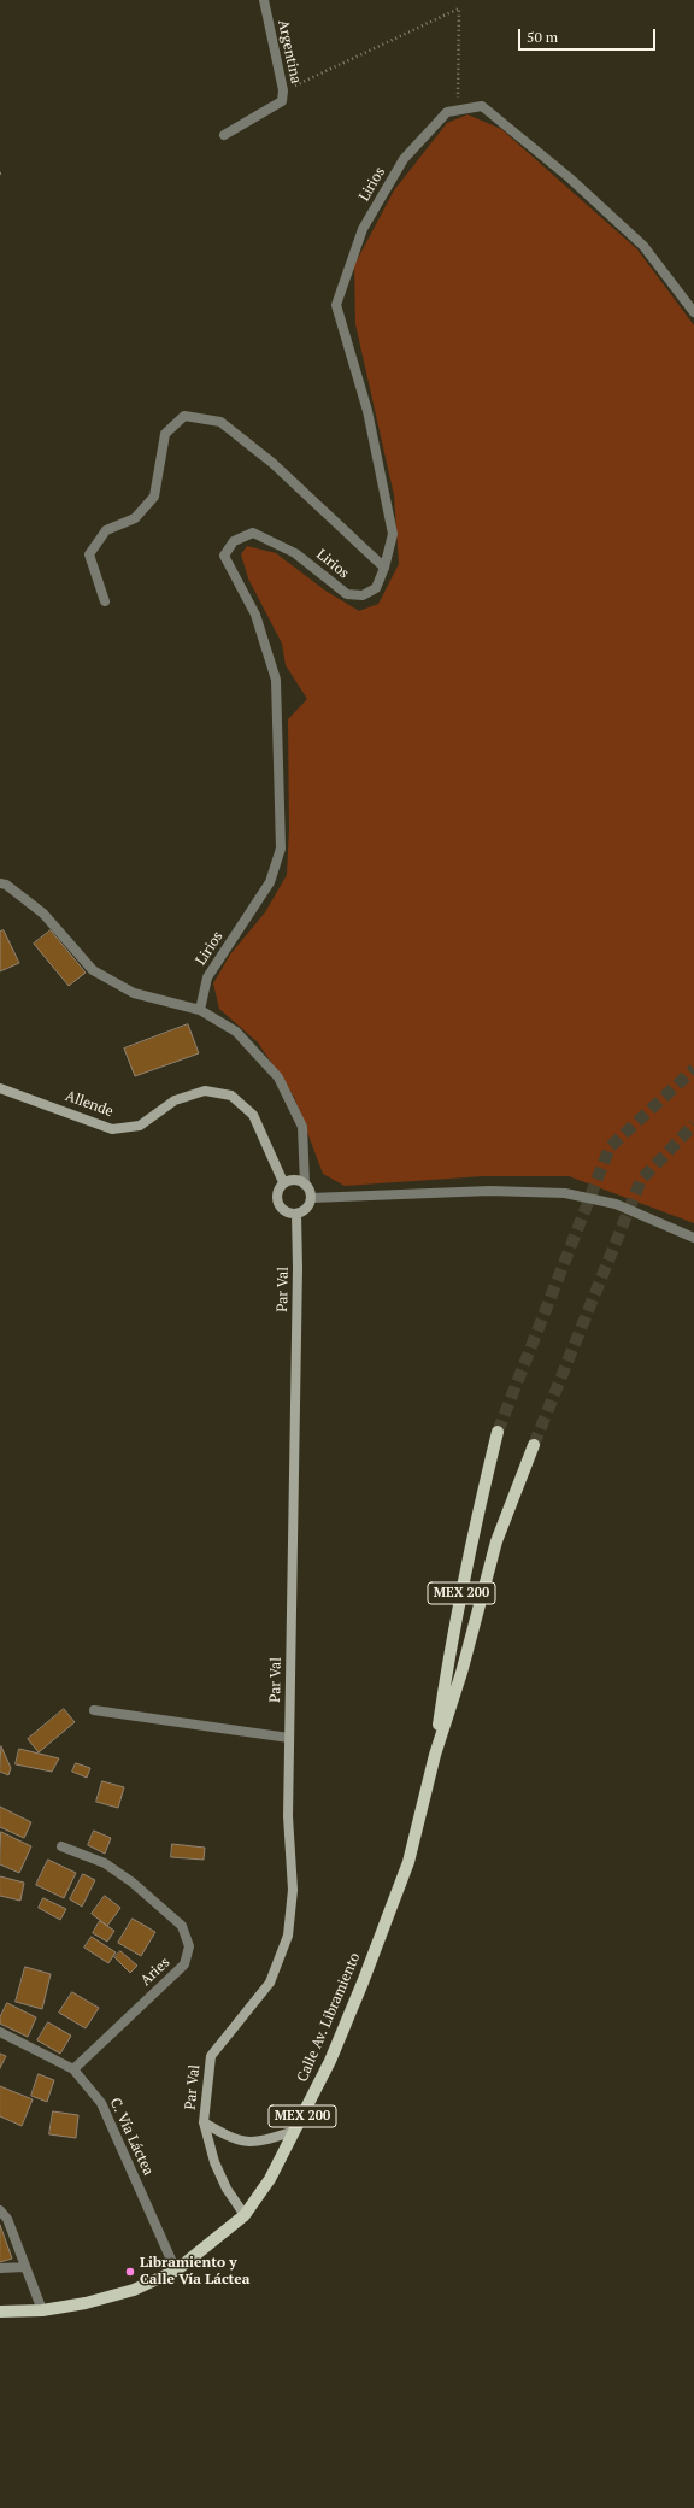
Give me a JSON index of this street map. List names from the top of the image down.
{
  "streets": {
    "main road": ["MEX 200", "Calle Av. Libramiento"],
    "street": [
      "Argentina",
      "Lirios",
      "Allende",
      "Par Val",
      "Aries",
      "C. Vía Láctea"
    ]
  },
  "crossings": [
    ["Allende", "Par Val"],
    ["Par Val", "Calle Av. Libramiento"],
    ["Aries", "C. Vía Láctea"],
    ["Calle Av. Libramiento", "C. Vía Láctea"]
  ],
  "places": ["Libramiento y Calle Vía Láctea"],
  "scale_bar": "50 m"
}
